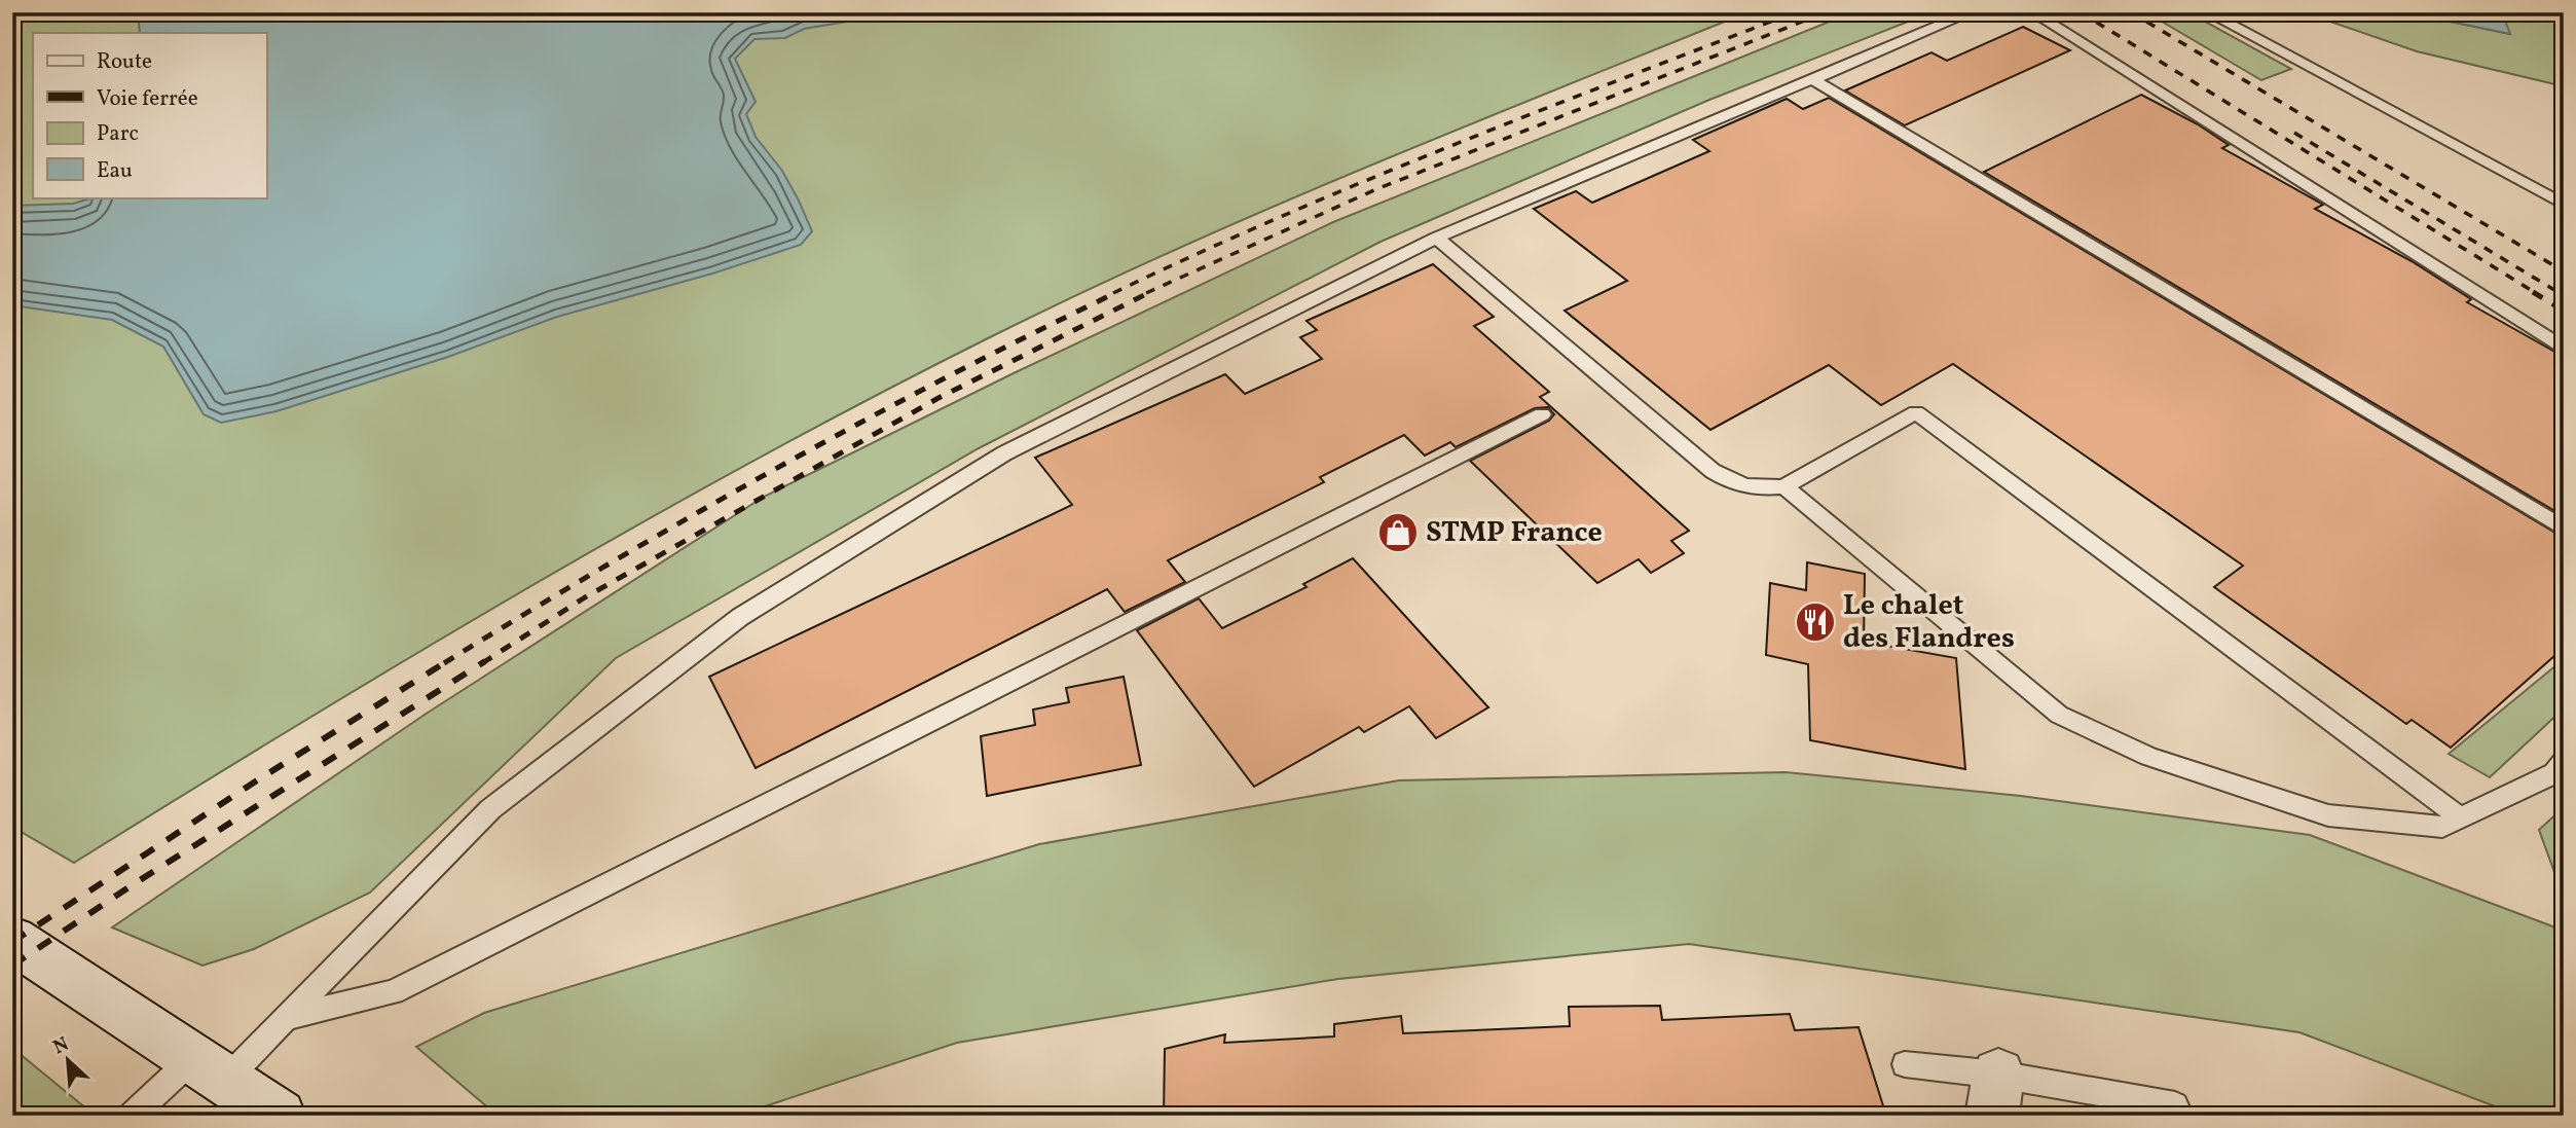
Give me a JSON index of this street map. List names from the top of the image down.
{
  "places": {
    "shop": ["STMP France"],
    "restaurant": ["Le chalet des Flandres"]
  },
  "legend": [
    "Route",
    "Voie ferrée",
    "Parc",
    "Eau"
  ],
  "north": "top left"
}
